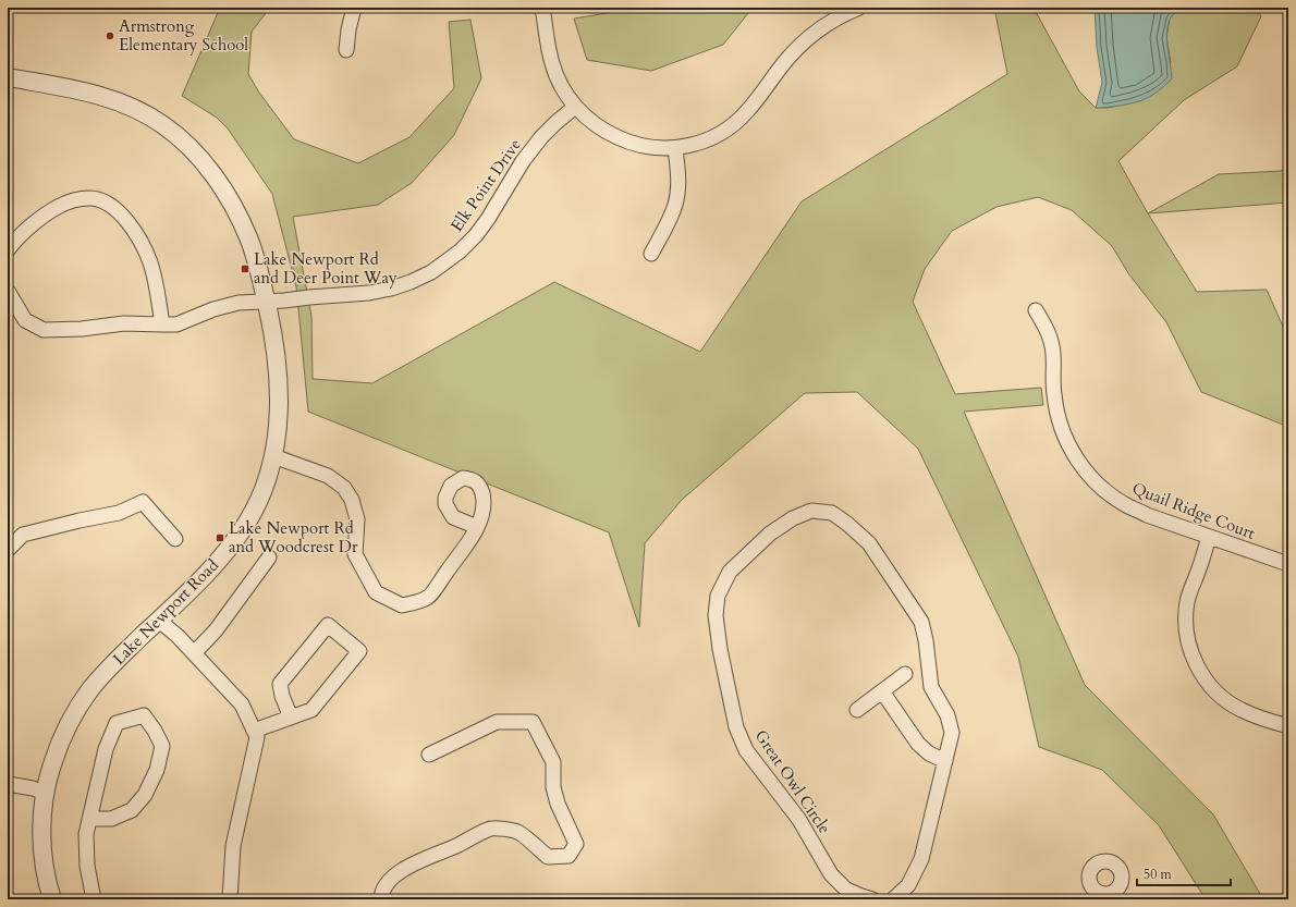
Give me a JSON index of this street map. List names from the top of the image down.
{
  "streets": {
    "street": [
      "Elk Point Drive",
      "Quail Ridge Court",
      "Lake Newport Road",
      "Great Owl Circle"
    ]
  },
  "crossings": [
    ["Elk Point Drive", "Lake Newport Road"]
  ],
  "places": {
    "other": ["Armstrong Elementary School"],
    "transit": ["Lake Newport Rd and Deer Point Way", "Lake Newport Rd and Woodcrest Dr"]
  },
  "scale_bar": "50 m"
}
